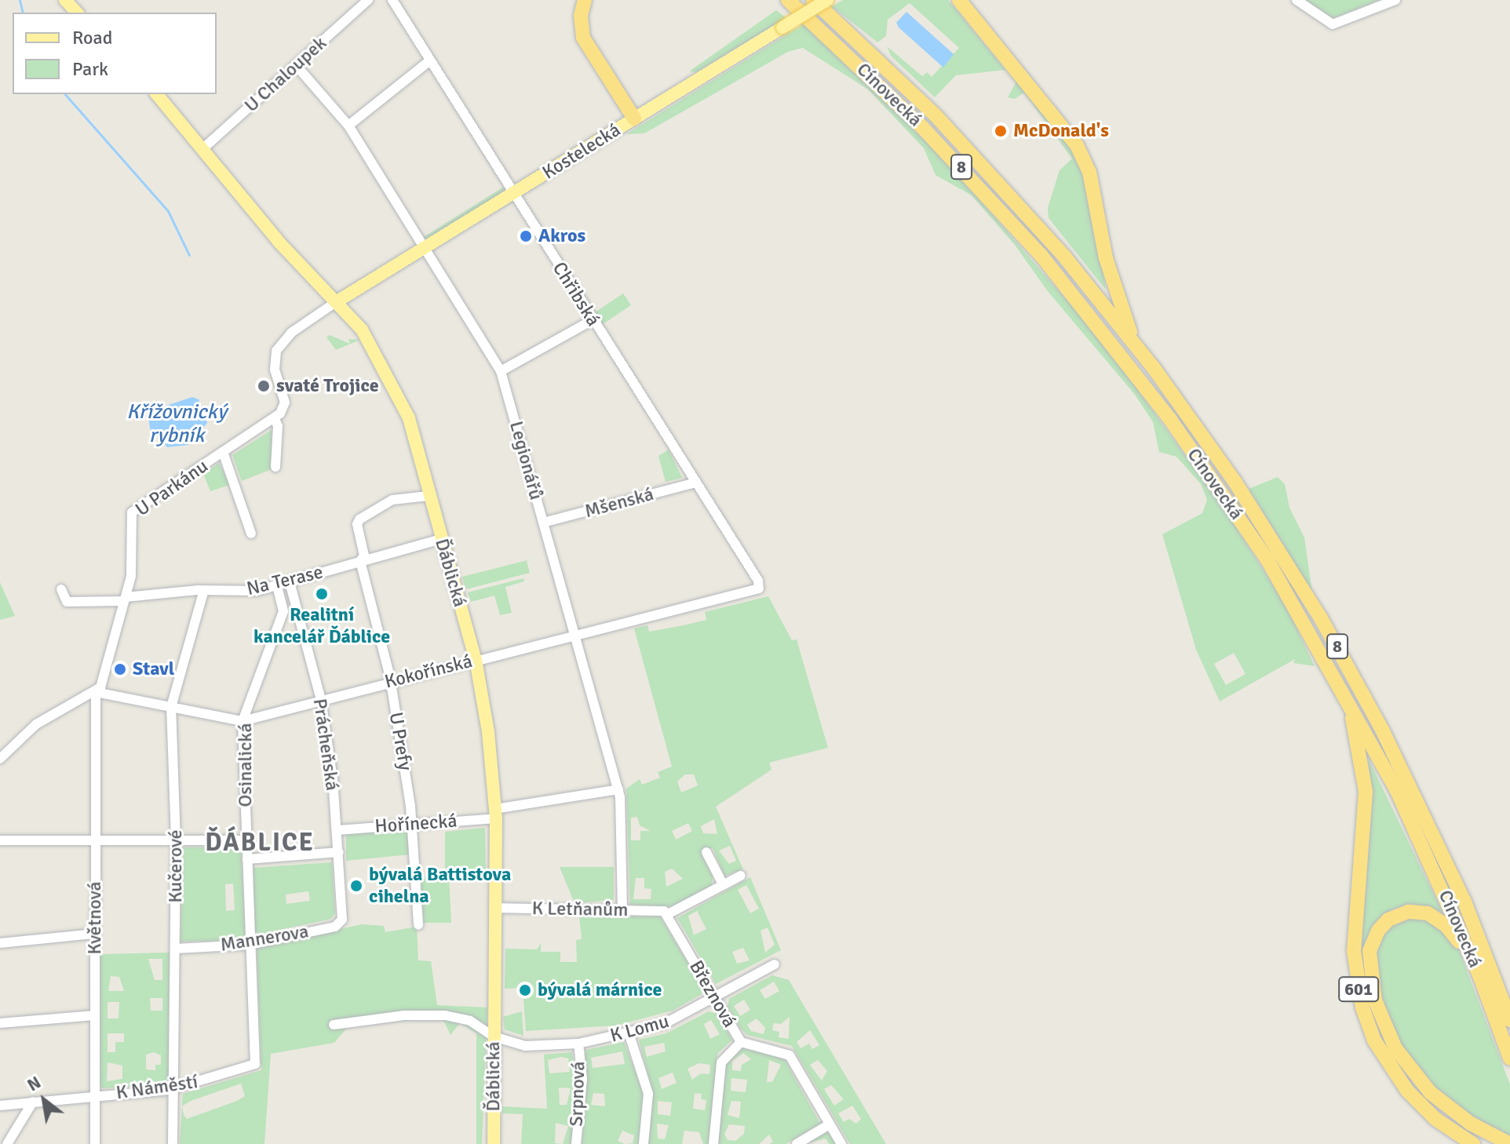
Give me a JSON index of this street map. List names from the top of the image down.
{
  "streets": {
    "highway": ["Cínovecká", "8", "601"],
    "main road": ["Kostelecká", "Ďáblická"],
    "street": [
      "U Chaloupek",
      "Chřibská",
      "Legionářů",
      "U Parkánu",
      "Mšenská",
      "Na Terase",
      "Kokořínská",
      "U Prefy",
      "Prácheňská",
      "Osinalická",
      "Hořínecká",
      "Kučerové",
      "K Letňanům",
      "Květnová",
      "Mannerova",
      "Březnová",
      "K Lomu",
      "K Náměstí",
      "Srpnová"
    ]
  },
  "crossings": [
    ["U Chaloupek", "Legionářů"],
    ["U Chaloupek", "Ďáblická"],
    ["Cínovecká", "601"],
    ["Kostelecká", "Chřibská"],
    ["Kostelecká", "Legionářů"],
    ["Kostelecká", "Ďáblická"],
    ["Chřibská", "Mšenská"],
    ["Chřibská", "Kokořínská"],
    ["Legionářů", "Mšenská"],
    ["Legionářů", "Kokořínská"],
    ["Legionářů", "Hořínecká"],
    ["Legionářů", "K Letňanům"],
    ["U Parkánu", "Na Terase"],
    ["Ďáblická", "Na Terase"],
    ["Ďáblická", "Kokořínská"],
    ["Ďáblická", "U Prefy"],
    ["Ďáblická", "Hořínecká"],
    ["Ďáblická", "K Letňanům"],
    ["Ďáblická", "K Lomu"],
    ["Na Terase", "U Prefy"],
    ["Na Terase", "Prácheňská"],
    ["Na Terase", "Osinalická"],
    ["Na Terase", "Kučerové"],
    ["Kokořínská", "U Prefy"],
    ["Kokořínská", "Prácheňská"],
    ["Kokořínská", "Osinalická"],
    ["Kokořínská", "Kučerové"],
    ["Kokořínská", "Květnová"],
    ["U Prefy", "Hořínecká"],
    ["Prácheňská", "Hořínecká"],
    ["Prácheňská", "Mannerova"],
    ["Osinalická", "Mannerova"],
    ["Osinalická", "K Náměstí"],
    ["Kučerové", "Mannerova"],
    ["Kučerové", "K Náměstí"],
    ["K Letňanům", "Březnová"],
    ["Květnová", "K Náměstí"],
    ["Březnová", "K Lomu"],
    ["K Lomu", "Srpnová"]
  ],
  "districts": ["ĎÁBLICE"],
  "water": ["Křížovnický rybník"],
  "places": [
    "McDonald's",
    "Akros",
    "svaté Trojice",
    "Realitní kancelář Ďáblice",
    "Stavl",
    "bývalá Battistova cihelna",
    "bývalá márnice"
  ],
  "legend": ["Road", "Park"],
  "north": "top left"
}
